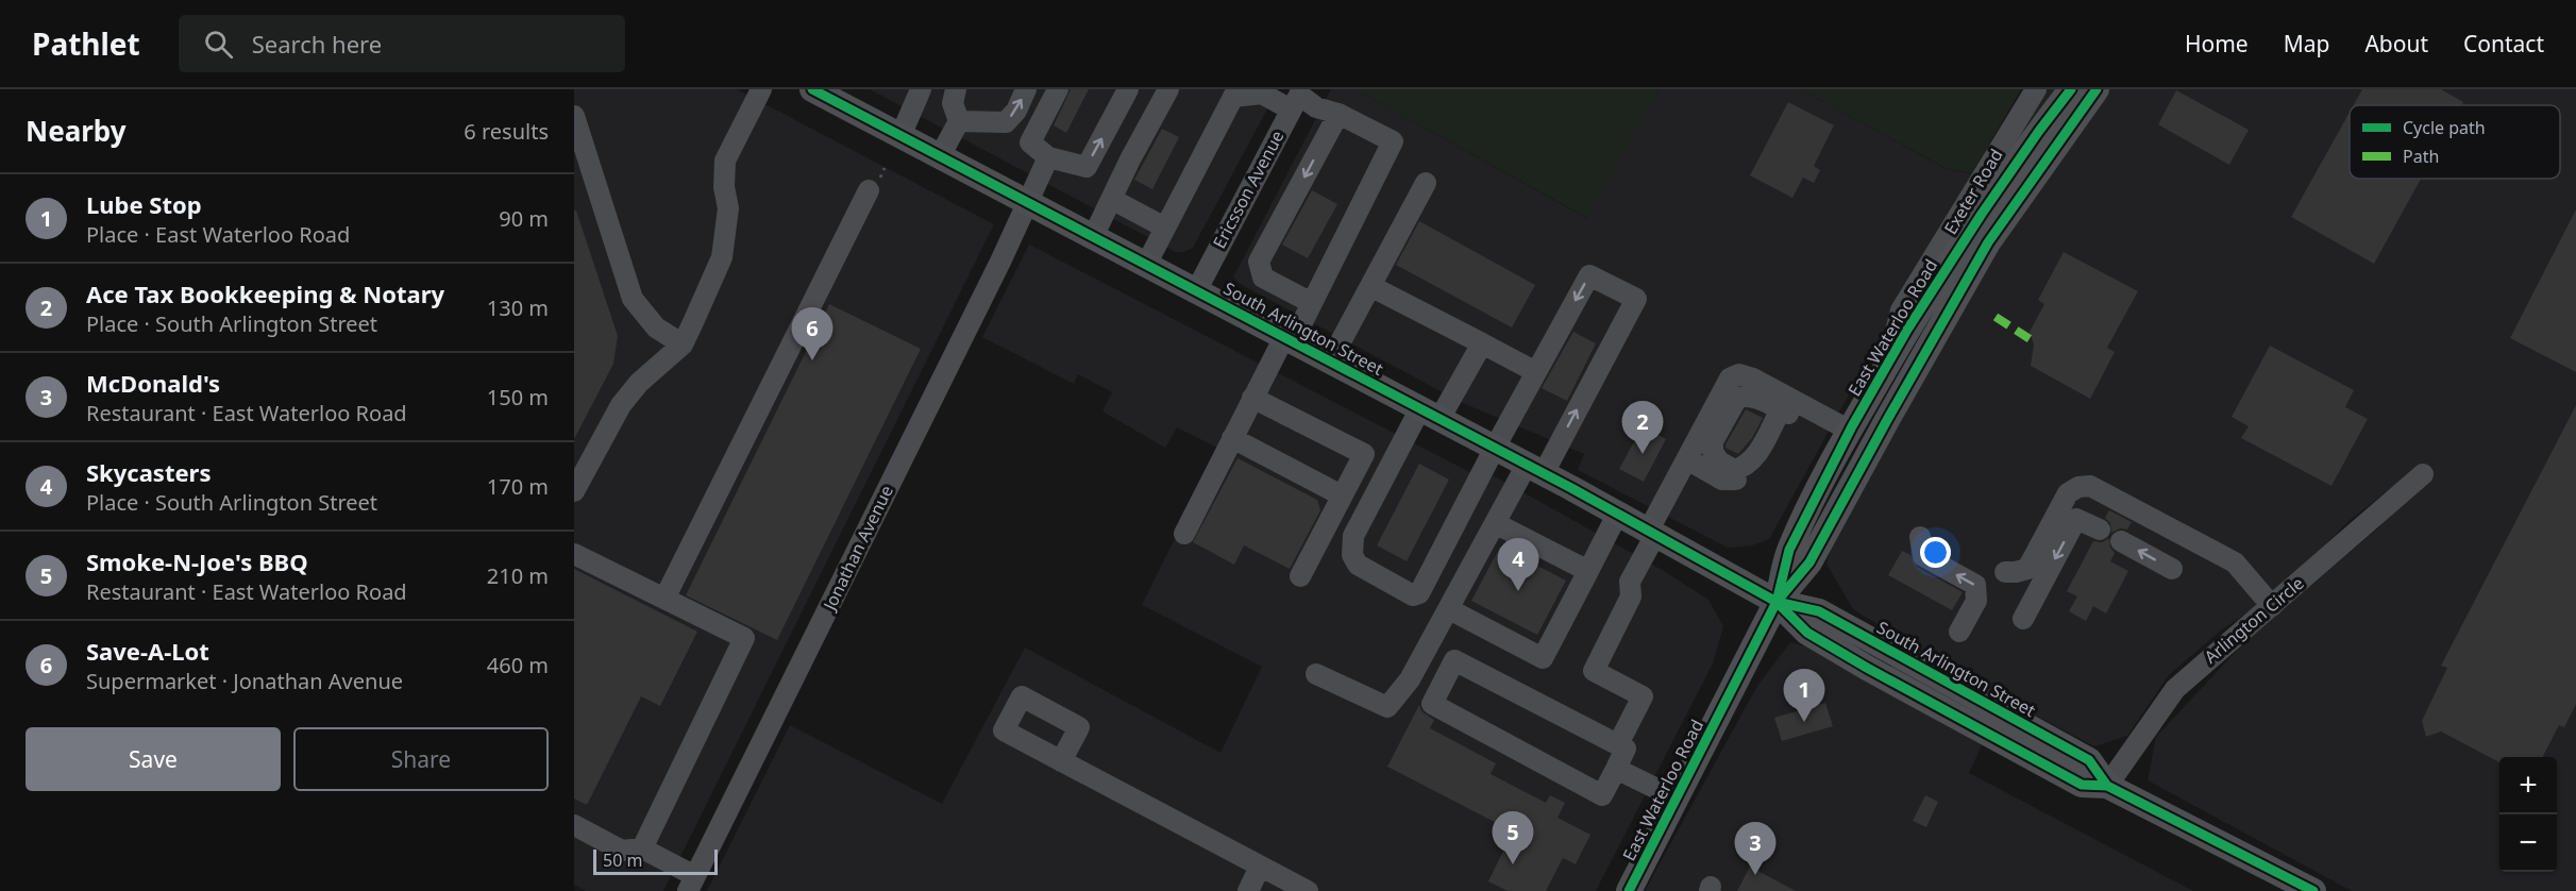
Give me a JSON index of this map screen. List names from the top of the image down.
{
  "streets": {
    "main road": ["East Waterloo Road", "South Arlington Street"],
    "street": [
      "Ericsson Avenue",
      "Exeter Road",
      "Jonathan Avenue",
      "Arlington Circle"
    ]
  },
  "crossings": [
    ["Ericsson Avenue", "South Arlington Street"],
    ["Exeter Road", "East Waterloo Road"],
    ["East Waterloo Road", "South Arlington Street"],
    ["South Arlington Street", "Jonathan Avenue"],
    ["South Arlington Street", "Arlington Circle"]
  ],
  "legend": ["Cycle path", "Path"],
  "scale_bar": "50 m",
  "page": {
    "header": "Pathlet",
    "search": "Search here",
    "nav": [
      "Home",
      "Map",
      "About",
      "Contact"
    ],
    "heading": ["Nearby", "6 results"],
    "list": [
      {
        "mark": "1",
        "name": "Lube Stop",
        "note": "Place · East Waterloo Road",
        "value": "90 m"
      },
      {
        "mark": "2",
        "name": "Ace Tax Bookkeeping & Notary",
        "note": "Place · South Arlington Street",
        "value": "130 m"
      },
      {
        "mark": "3",
        "name": "McDonald's",
        "note": "Restaurant · East Waterloo Road",
        "value": "150 m"
      },
      {
        "mark": "4",
        "name": "Skycasters",
        "note": "Place · South Arlington Street",
        "value": "170 m"
      },
      {
        "mark": "5",
        "name": "Smoke-N-Joe's BBQ",
        "note": "Restaurant · East Waterloo Road",
        "value": "210 m"
      },
      {
        "mark": "6",
        "name": "Save-A-Lot",
        "note": "Supermarket · Jonathan Avenue",
        "value": "460 m"
      }
    ],
    "pins": [
      "6",
      "2",
      "4",
      "1",
      "5",
      "3"
    ],
    "buttons": ["Save", "Share"],
    "map_buttons": ["+", "−"],
    "scale": "50 m"
  }
}
